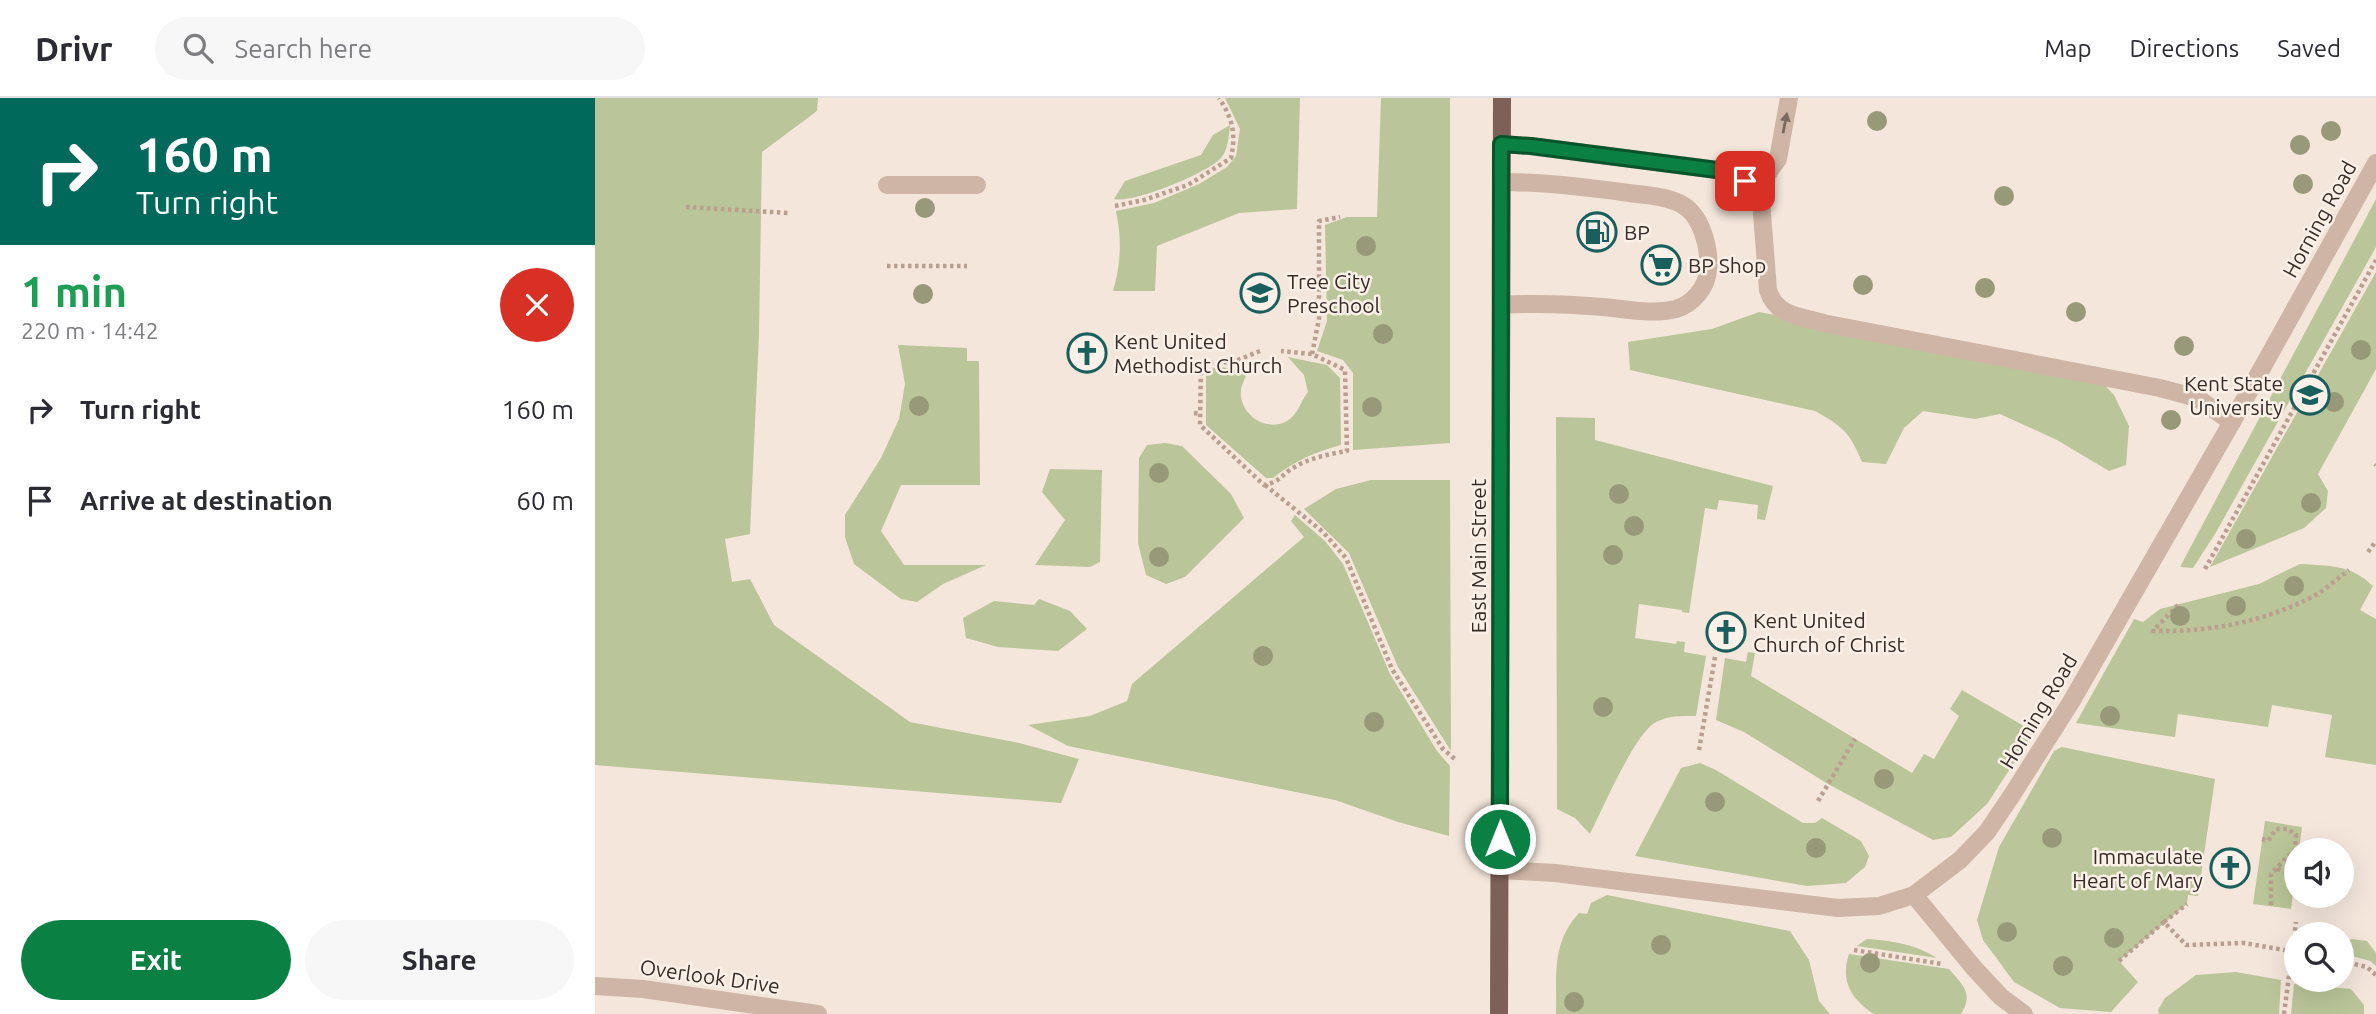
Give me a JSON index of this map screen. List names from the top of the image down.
{
  "streets": {
    "main road": ["East Main Street"],
    "street": ["Horning Road", "Overlook Drive"]
  },
  "crossings": [
    ["Horning Road", "East Main Street"]
  ],
  "places": {
    "fuel station": ["BP"],
    "supermarket": ["BP Shop"],
    "school or university": ["Tree City Preschool", "Kent State University"],
    "church": ["Kent United Methodist Church", "Kent United Church of Christ", "Immaculate Heart of Mary"]
  },
  "page": {
    "header": "Drivr",
    "search": "Search here",
    "nav": ["Map", "Directions", "Saved"],
    "turn": ["160 m", "Turn right"],
    "heading": ["1 min", "220 m · 14:42"],
    "list": [
      {
        "name": "Turn right",
        "value": "160 m"
      },
      {
        "name": "Arrive at destination",
        "value": "60 m"
      }
    ],
    "buttons": ["Exit", "Share"]
  }
}
